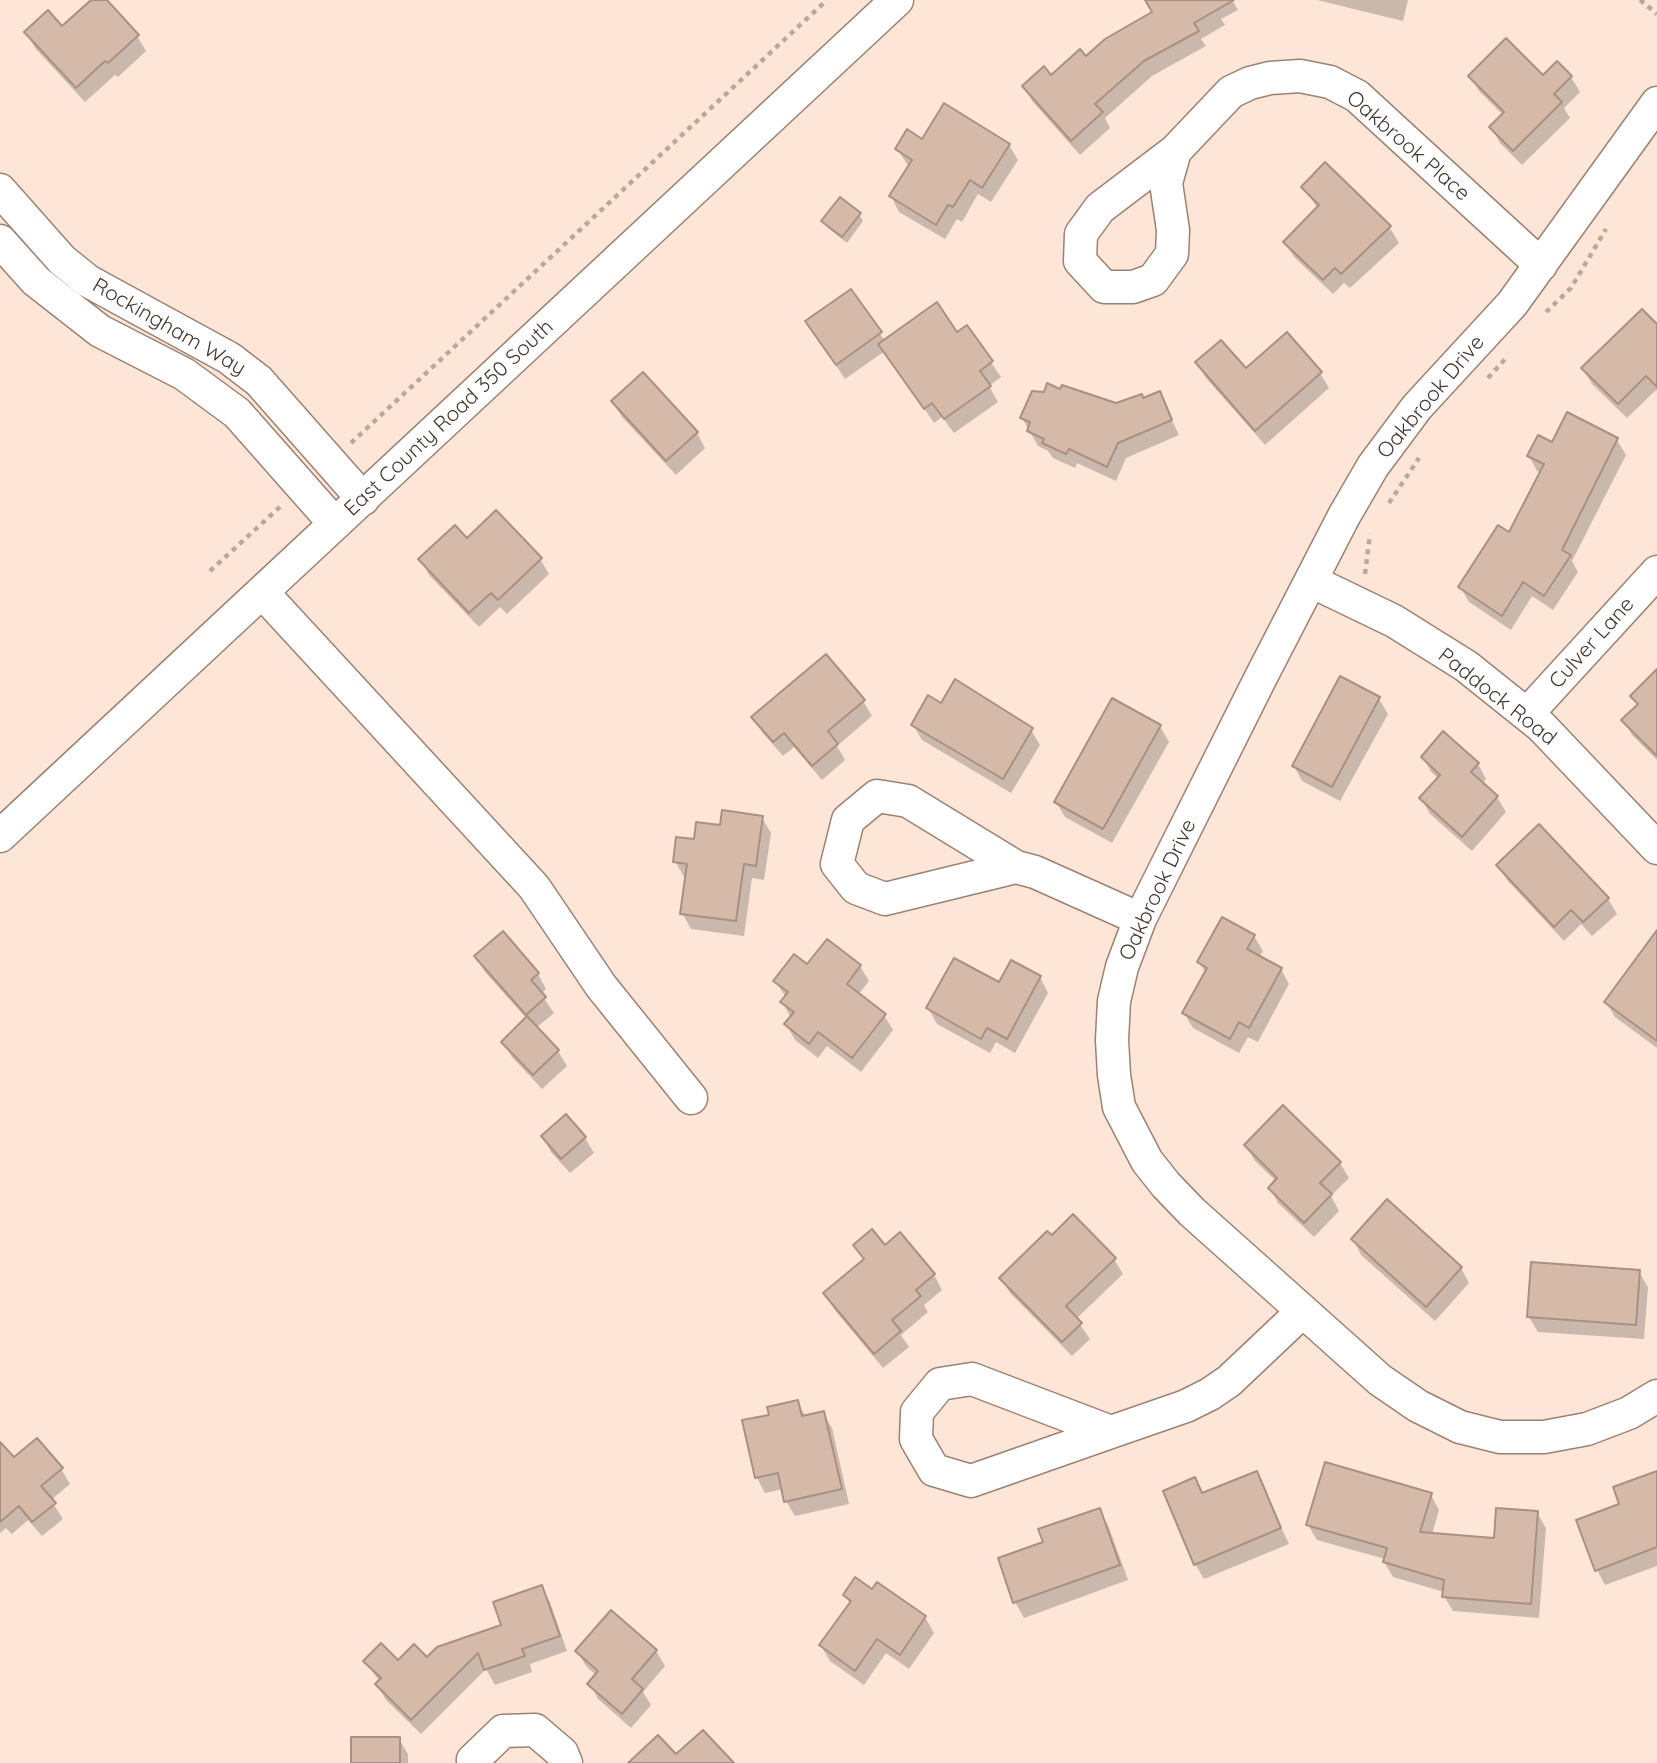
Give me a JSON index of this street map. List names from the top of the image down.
{
  "streets": {
    "street": [
      "Oakbrook Place",
      "Rockingham Way",
      "Oakbrook Drive",
      "East County Road 350 South",
      "Culver Lane",
      "Paddock Road"
    ]
  },
  "crossings": [
    ["Oakbrook Place", "Oakbrook Drive"],
    ["Rockingham Way", "East County Road 350 South"],
    ["Oakbrook Drive", "Paddock Road"],
    ["Culver Lane", "Paddock Road"]
  ]
}
